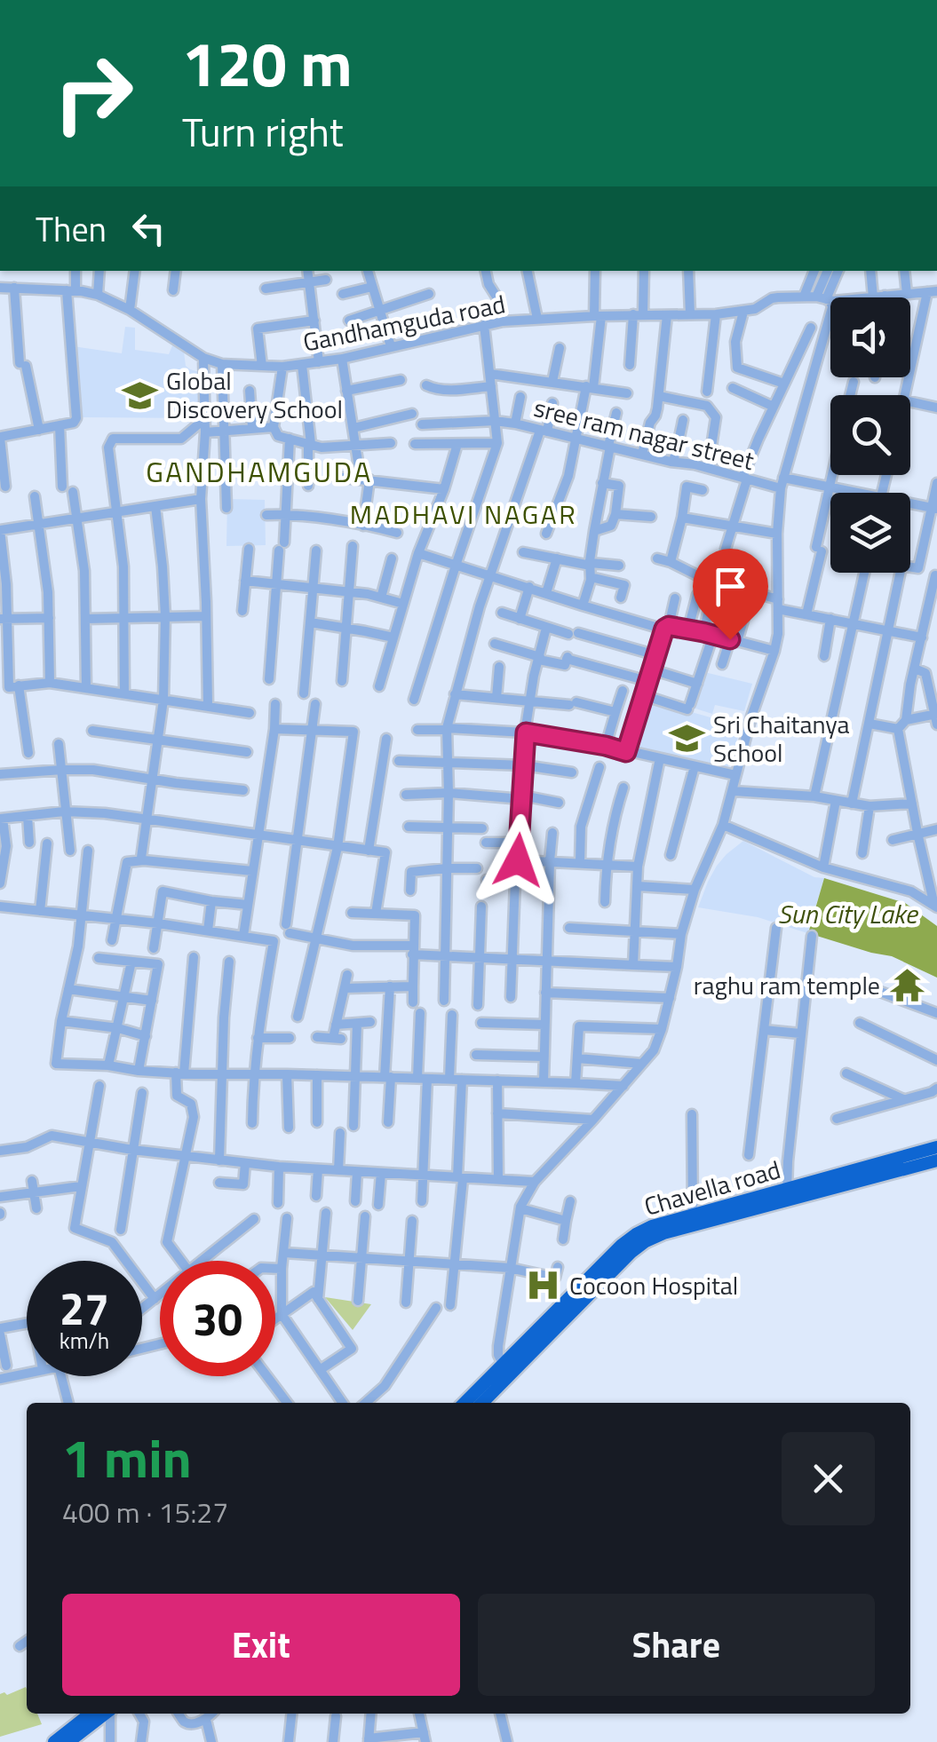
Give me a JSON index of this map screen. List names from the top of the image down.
{
  "streets": {
    "highway": ["Chavella road"],
    "street": ["Gandhamguda road", "sree ram nagar street"]
  },
  "districts": ["GANDHAMGUDA", "MADHAVI NAGAR"],
  "water": ["Sun City Lake"],
  "places": {
    "school or university": ["Global Discovery School", "Sri Chaitanya School"],
    "temple": ["raghu ram temple"],
    "hospital": ["Cocoon Hospital"]
  },
  "page": {
    "turn": ["120 m", "Turn right"],
    "then": "Then",
    "speed": "27 km/h",
    "limit": "30",
    "heading": ["1 min", "400 m · 15:27"],
    "buttons": ["Exit", "Share"]
  }
}
